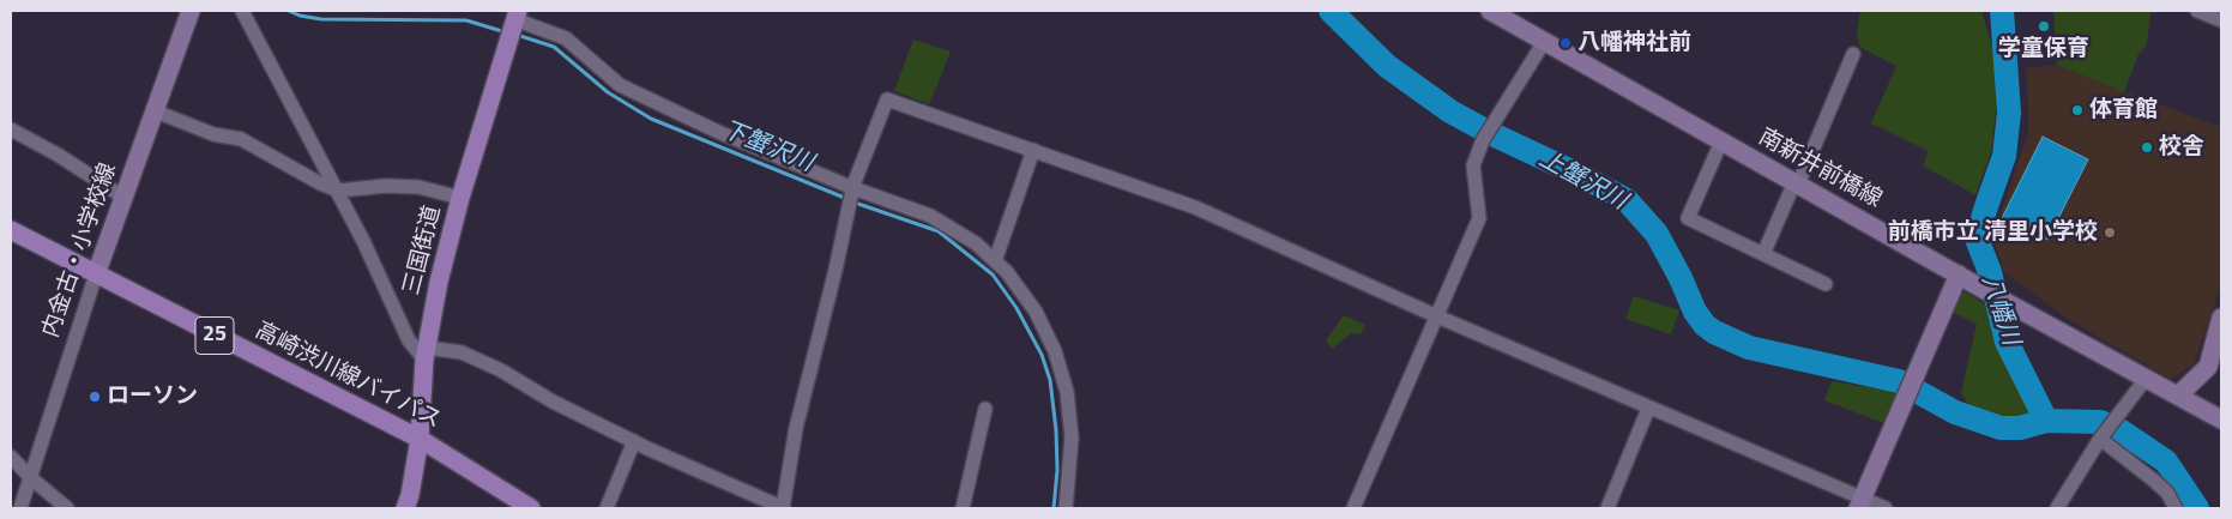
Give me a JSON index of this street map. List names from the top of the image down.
{
  "streets": {
    "main road": [
      "南新井前橋線",
      "内金古・小学校線",
      "三国街道",
      "25",
      "高崎渋川線バイパス"
    ]
  },
  "crossings": [
    ["内金古・小学校線", "高崎渋川線バイパス"],
    ["三国街道", "高崎渋川線バイパス"]
  ],
  "water": ["下蟹沢川", "上蟹沢川", "八幡川"],
  "places": [
    "学童保育",
    "八幡神社前",
    "体育館",
    "校舎",
    "前橋市立 清里小学校",
    "ローソン"
  ]
}
